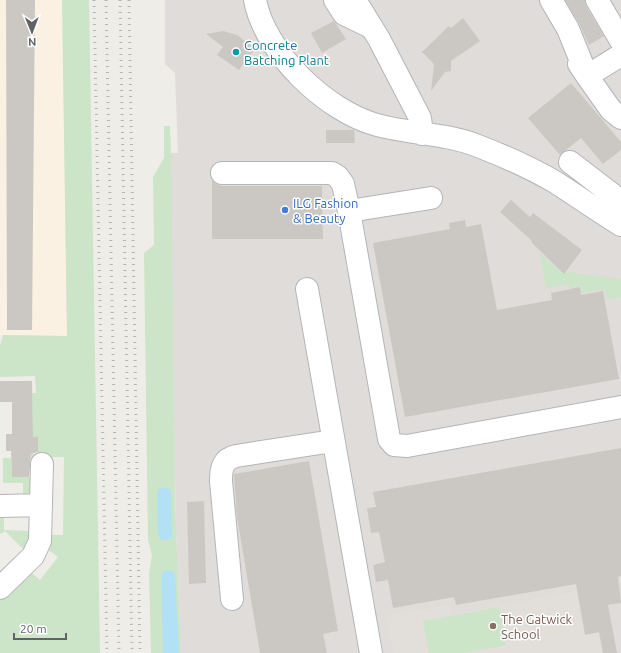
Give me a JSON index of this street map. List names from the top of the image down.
{
  "places": ["Concrete Batching Plant", "ILG Fashion & Beauty", "The Gatwick School"],
  "scale_bar": "20 m",
  "north": "bottom"
}
